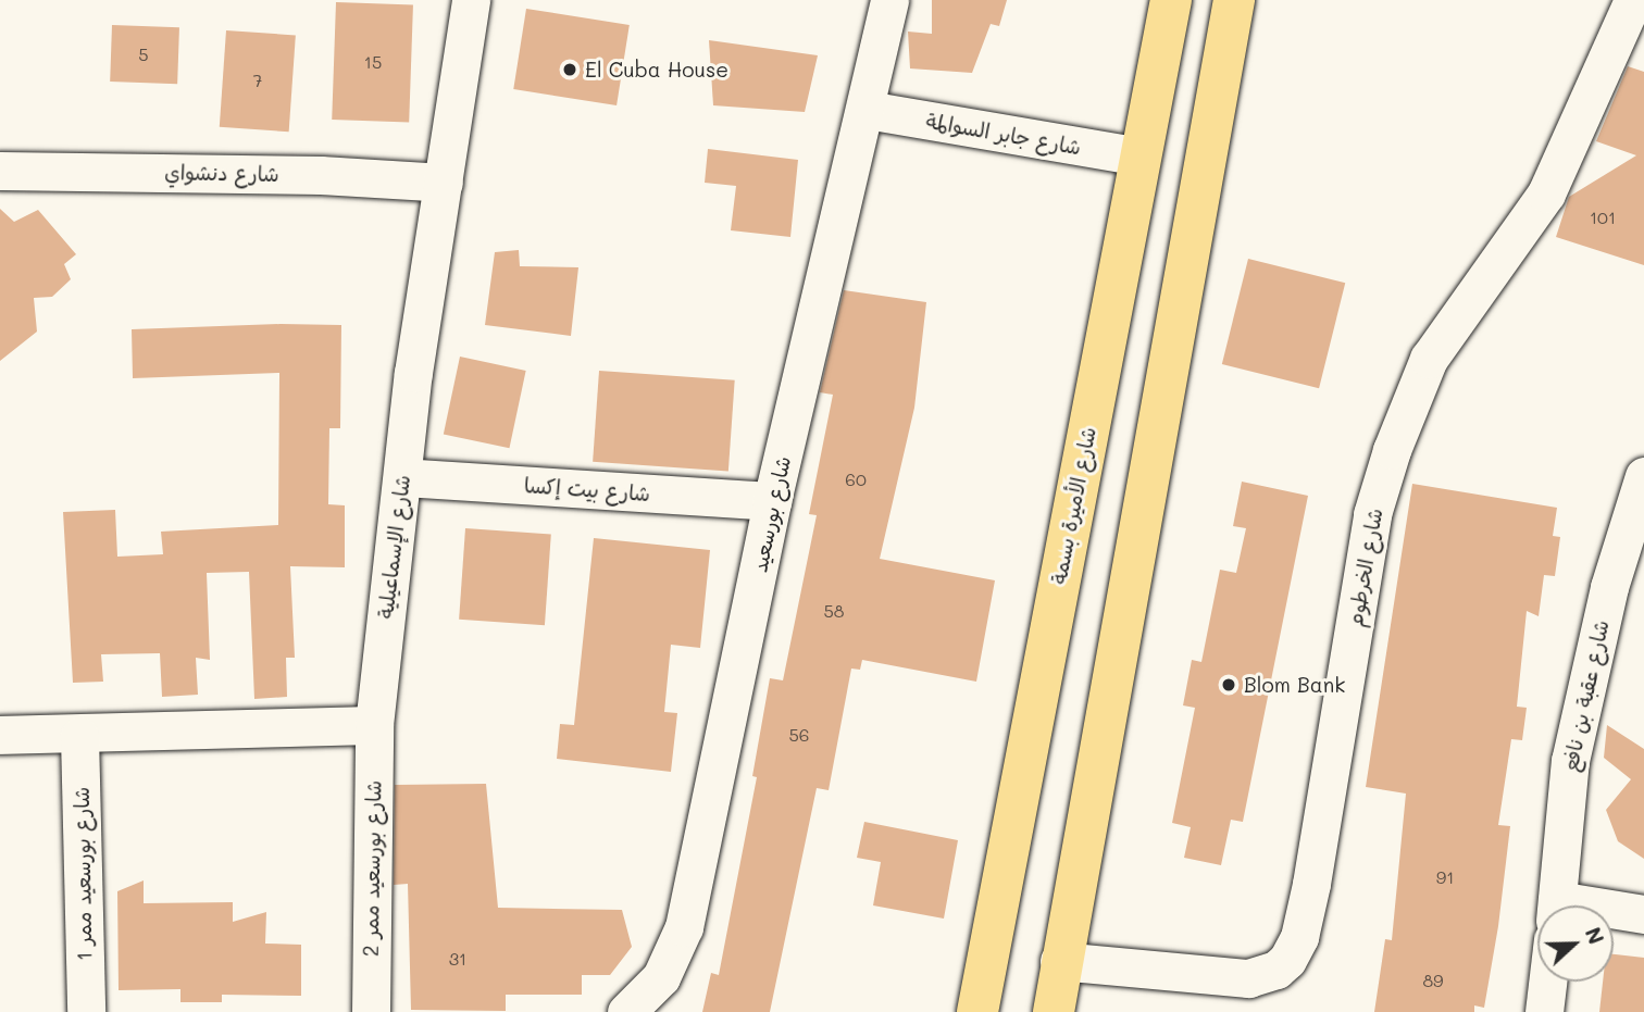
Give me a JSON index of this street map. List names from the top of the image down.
{
  "streets": {
    "main road": ["شارع الأميرة بسمة"],
    "street": [
      "شارع جابر السوالمة",
      "شارع دنشواي",
      "شارع بيت إكسا",
      "شارع بورسعيد",
      "شارع الإسماعيلية",
      "شارع الخرطوم",
      "شارع عقبة بن نافع",
      "شارع بورسعيد ممر 2",
      "شارع بورسعيد ممر 1"
    ]
  },
  "crossings": [
    ["شارع جابر السوالمة", "شارع الأميرة بسمة"],
    ["شارع جابر السوالمة", "شارع بورسعيد"],
    ["شارع دنشواي", "شارع الإسماعيلية"],
    ["شارع بيت إكسا", "شارع بورسعيد"],
    ["شارع بيت إكسا", "شارع الإسماعيلية"],
    ["شارع الإسماعيلية", "شارع بورسعيد ممر 2"]
  ],
  "places": ["El Cuba House", "Blom Bank"],
  "house_numbers": [
    "5",
    "15",
    "7",
    "101",
    "60",
    "58",
    "56",
    "91",
    "31",
    "89"
  ],
  "north": "right"
}
